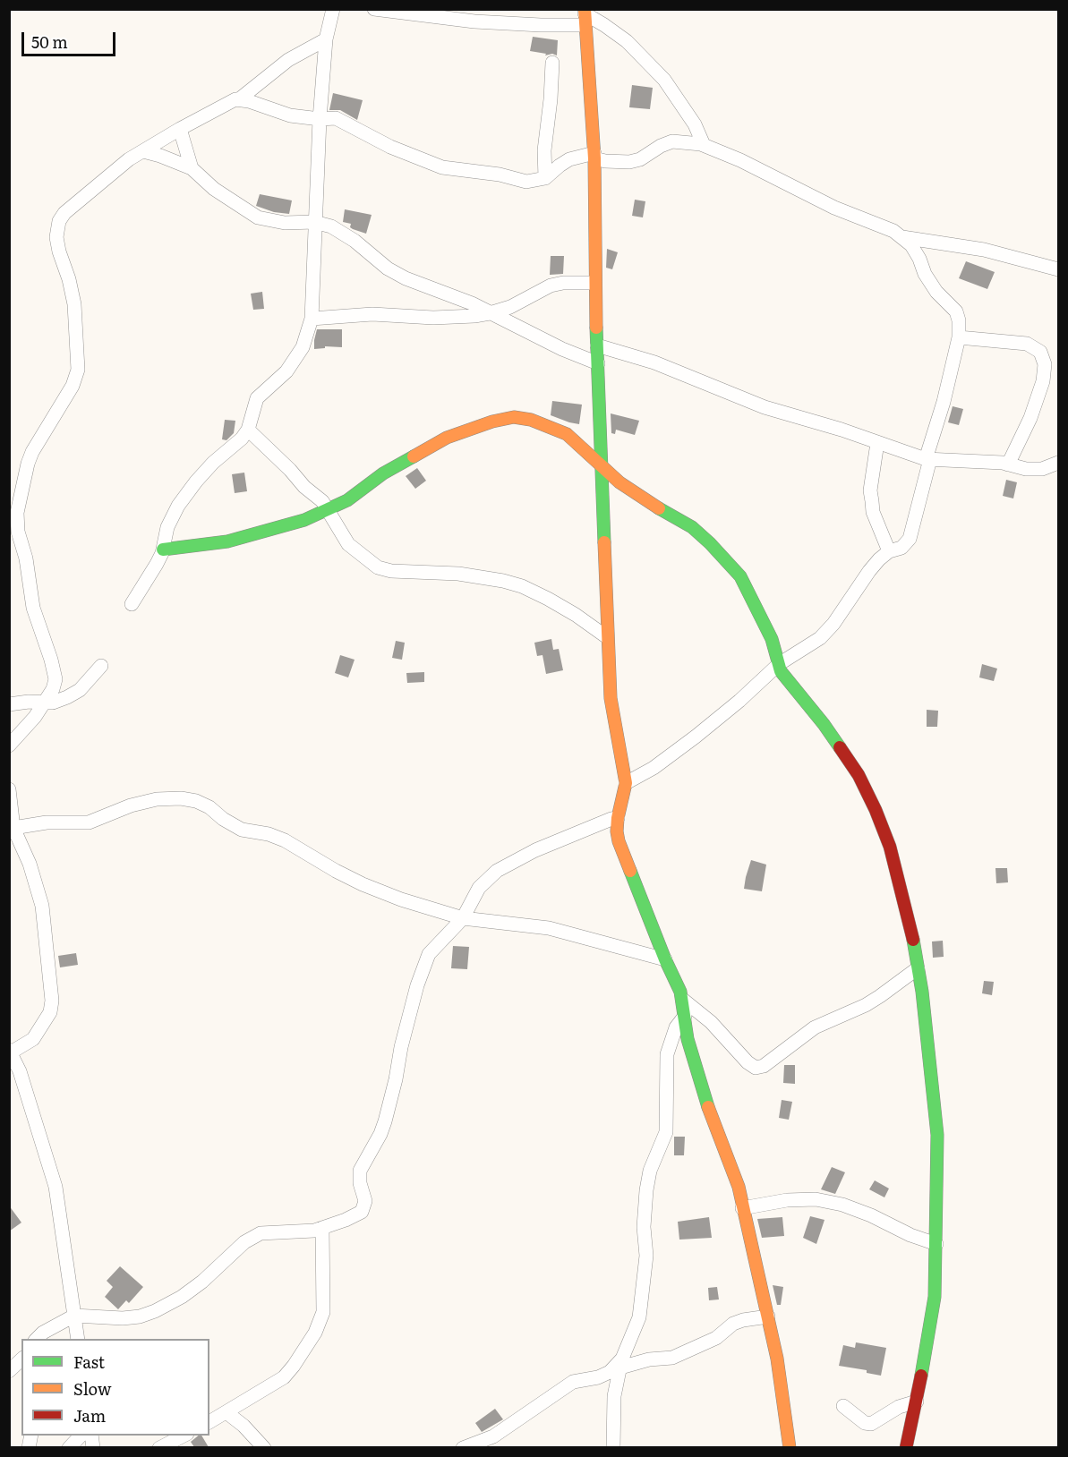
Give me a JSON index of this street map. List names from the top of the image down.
{
  "legend": ["Fast", "Slow", "Jam"],
  "scale_bar": "50 m"
}
